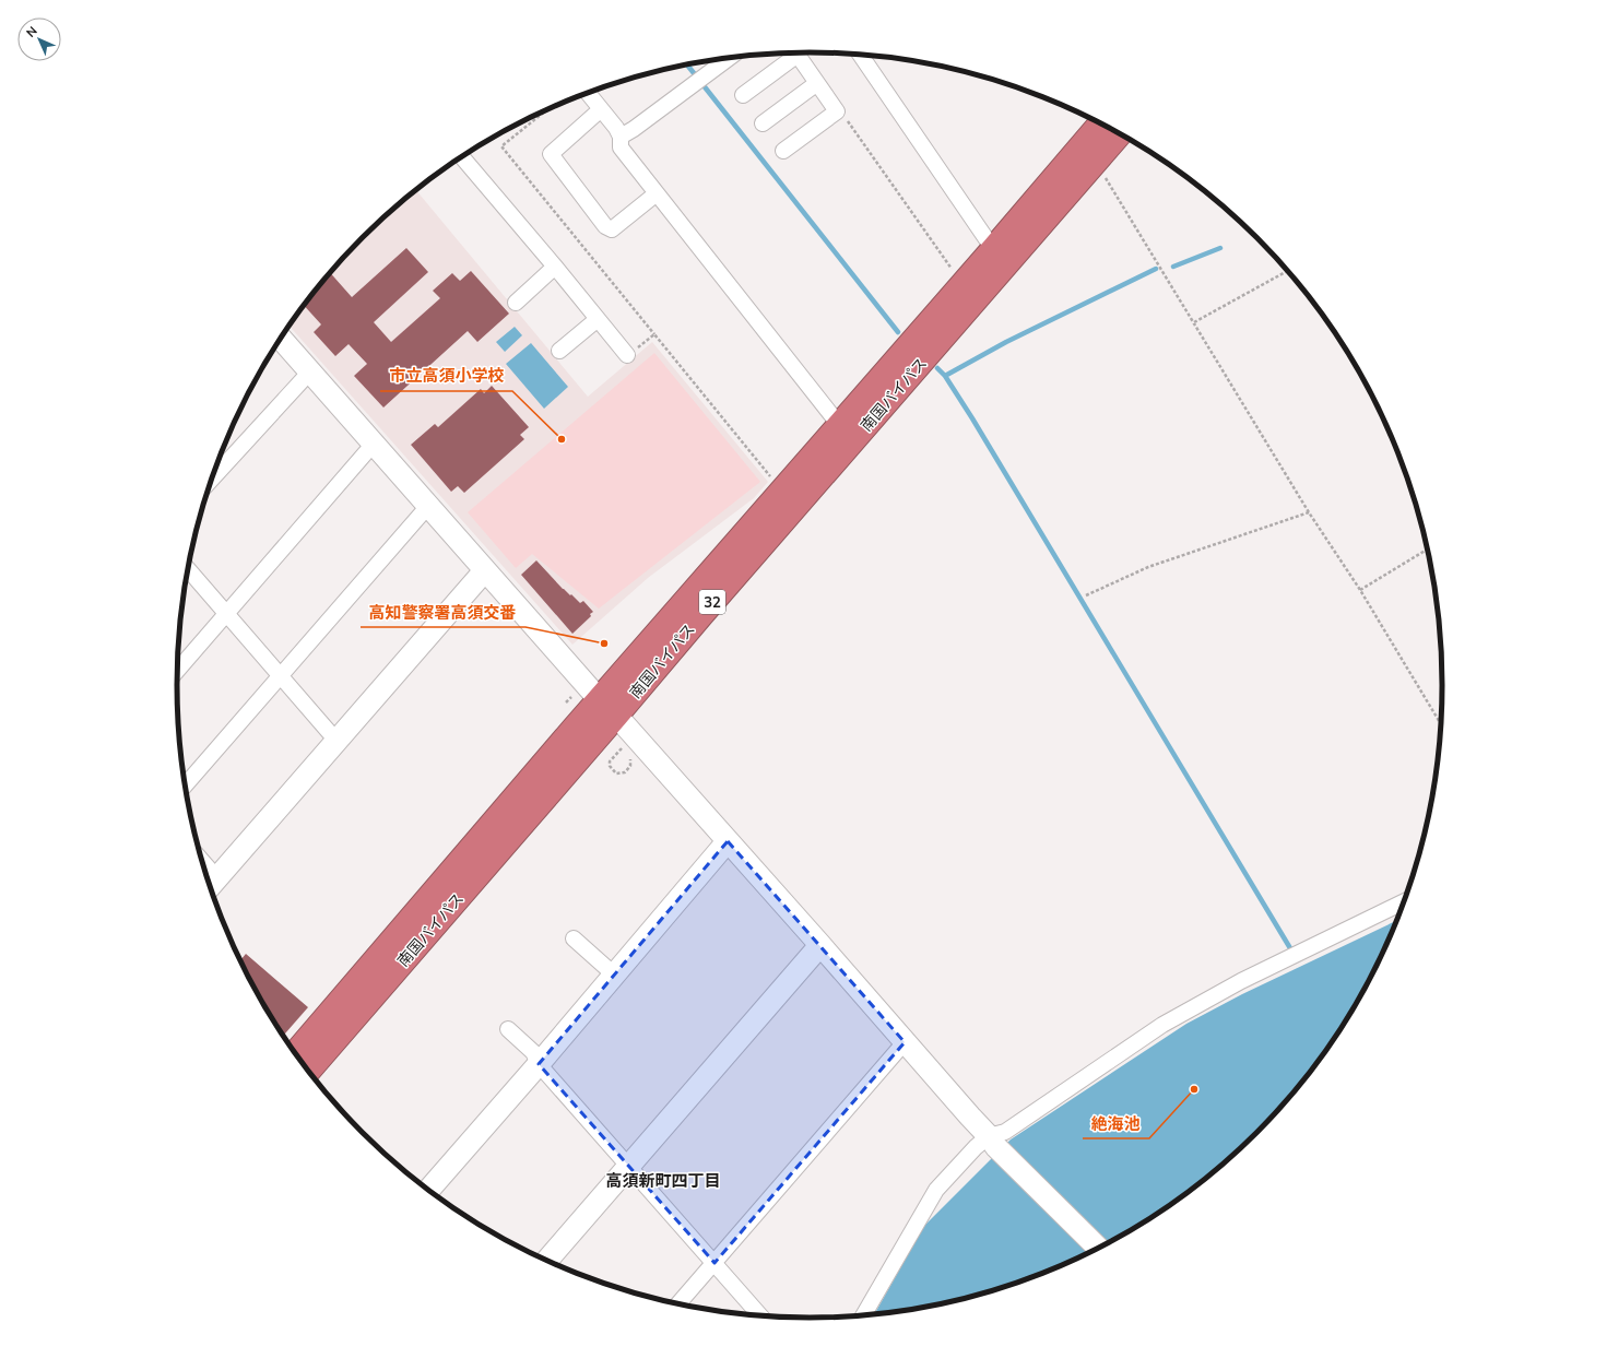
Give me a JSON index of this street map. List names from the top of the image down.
{
  "streets": {
    "highway": ["南国バイパス", "32"]
  },
  "districts": ["高須新町四丁目"],
  "places": ["市立高須小学校", "高知警察署高須交番", "絶海池"],
  "north": "top left"
}
